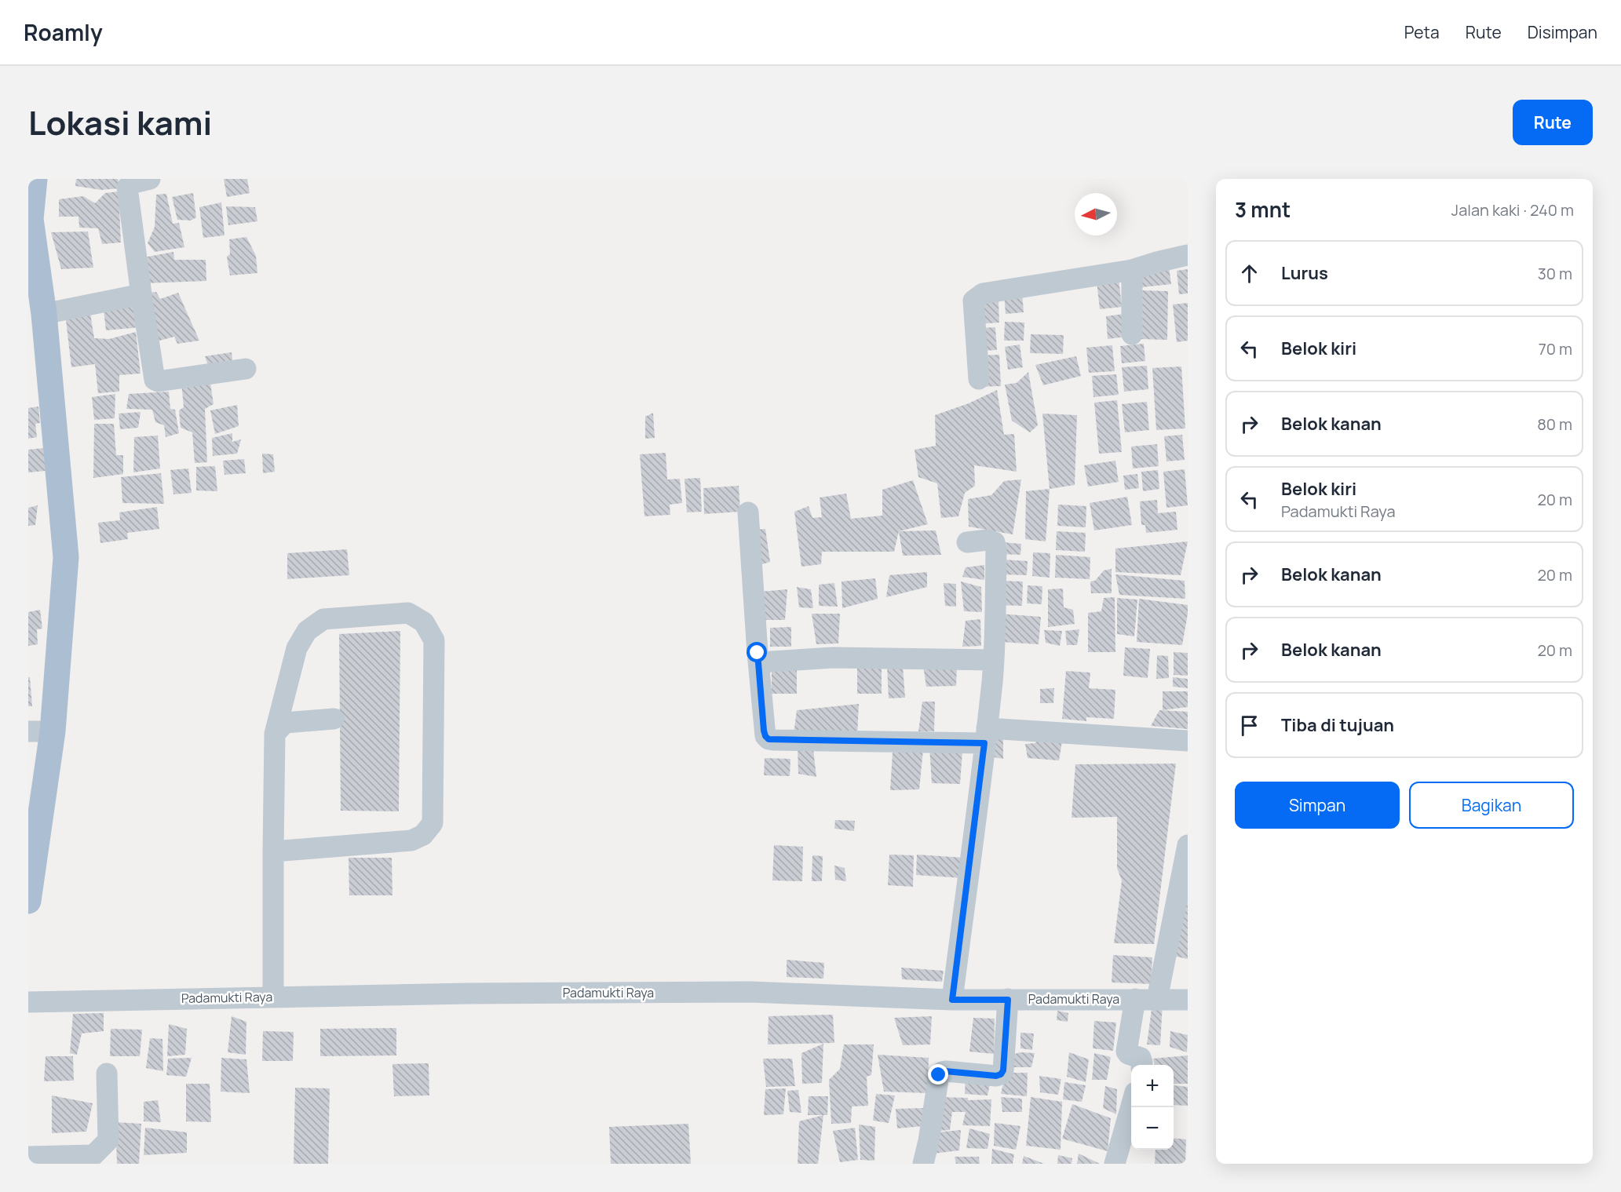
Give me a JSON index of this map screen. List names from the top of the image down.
{
  "streets": {
    "street": ["Padamukti Raya"]
  },
  "north": "left",
  "page": {
    "header": "Roamly",
    "nav": ["Peta", "Rute", "Disimpan"],
    "title": "Lokasi kami",
    "buttons": [
      "Rute",
      ["Simpan", "Bagikan"]
    ],
    "heading": ["3 mnt", "Jalan kaki · 240 m"],
    "list": [
      ["Lurus", "30 m"],
      ["Belok kiri", "70 m"],
      ["Belok kanan", "80 m"],
      ["Belok kiri", "Padamukti Raya", "20 m"],
      ["Belok kanan", "20 m"],
      ["Belok kanan", "20 m"],
      "Tiba di tujuan"
    ],
    "map_buttons": ["+", "−"]
  }
}
